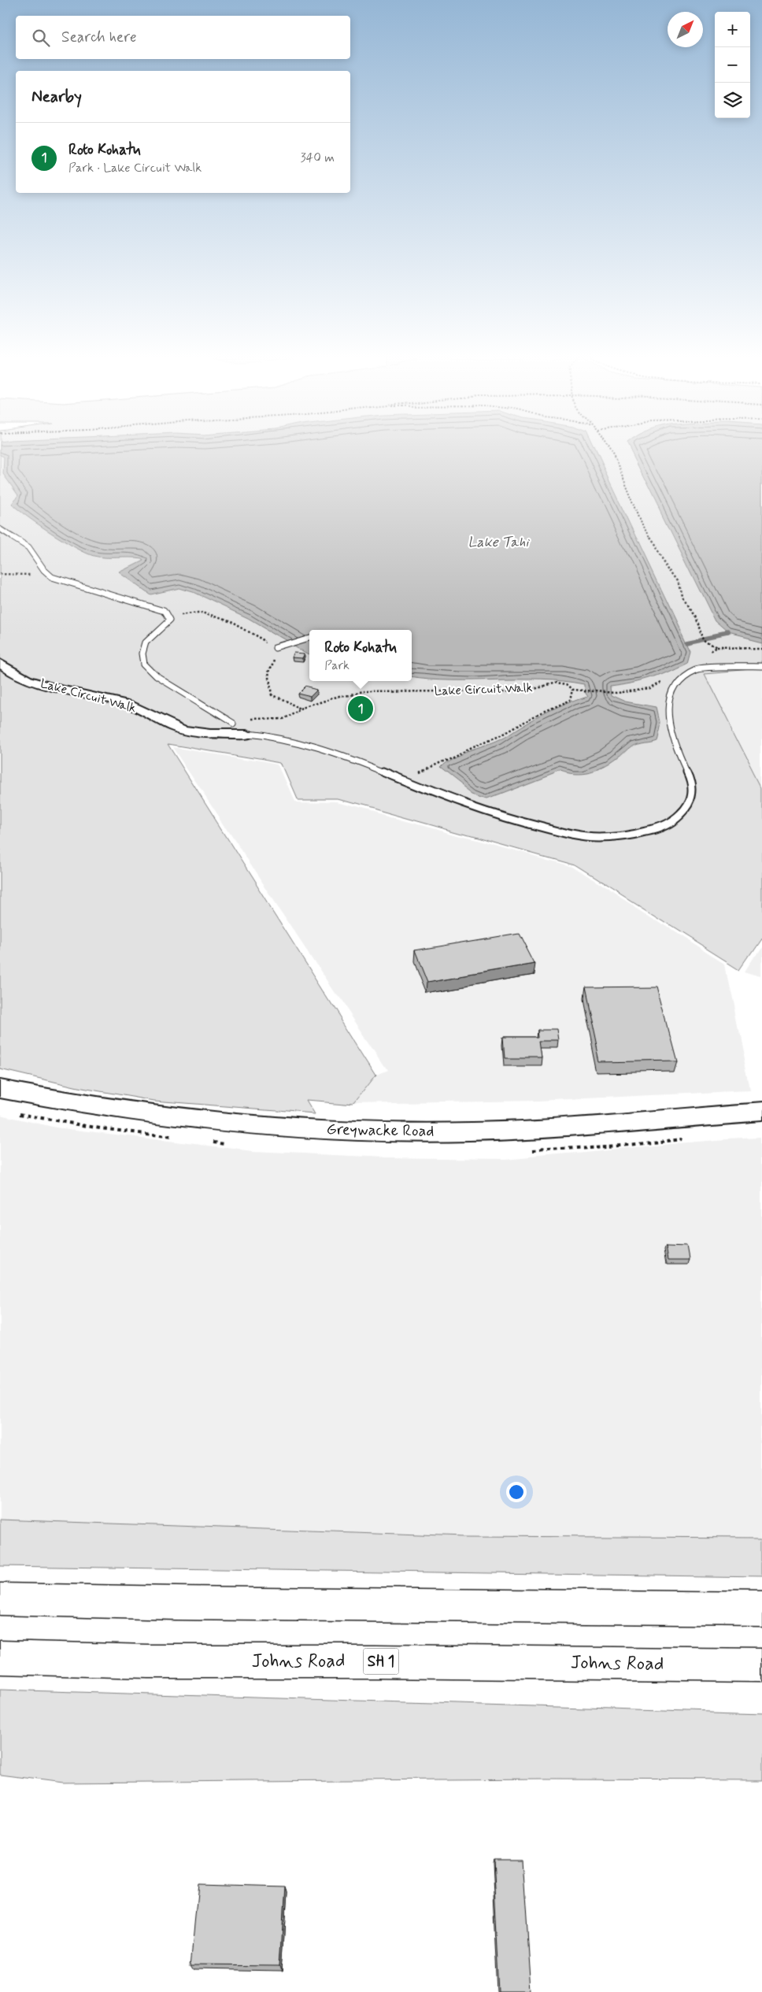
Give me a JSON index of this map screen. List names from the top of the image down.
{
  "streets": {
    "highway": ["Johns Road", "SH 1"],
    "street": ["Lake Circuit Walk", "Greywacke Road"]
  },
  "water": ["Lake Tahi"],
  "north": "top right",
  "page": {
    "map_buttons": ["+", "−"],
    "search": "Search here",
    "heading": "Nearby",
    "list": [
      {
        "mark": "1",
        "name": "Roto Kohatu",
        "note": "Park · Lake Circuit Walk",
        "value": "340 m"
      }
    ],
    "popup": ["Roto Kohatu", "Park"],
    "pins": "1"
  }
}
